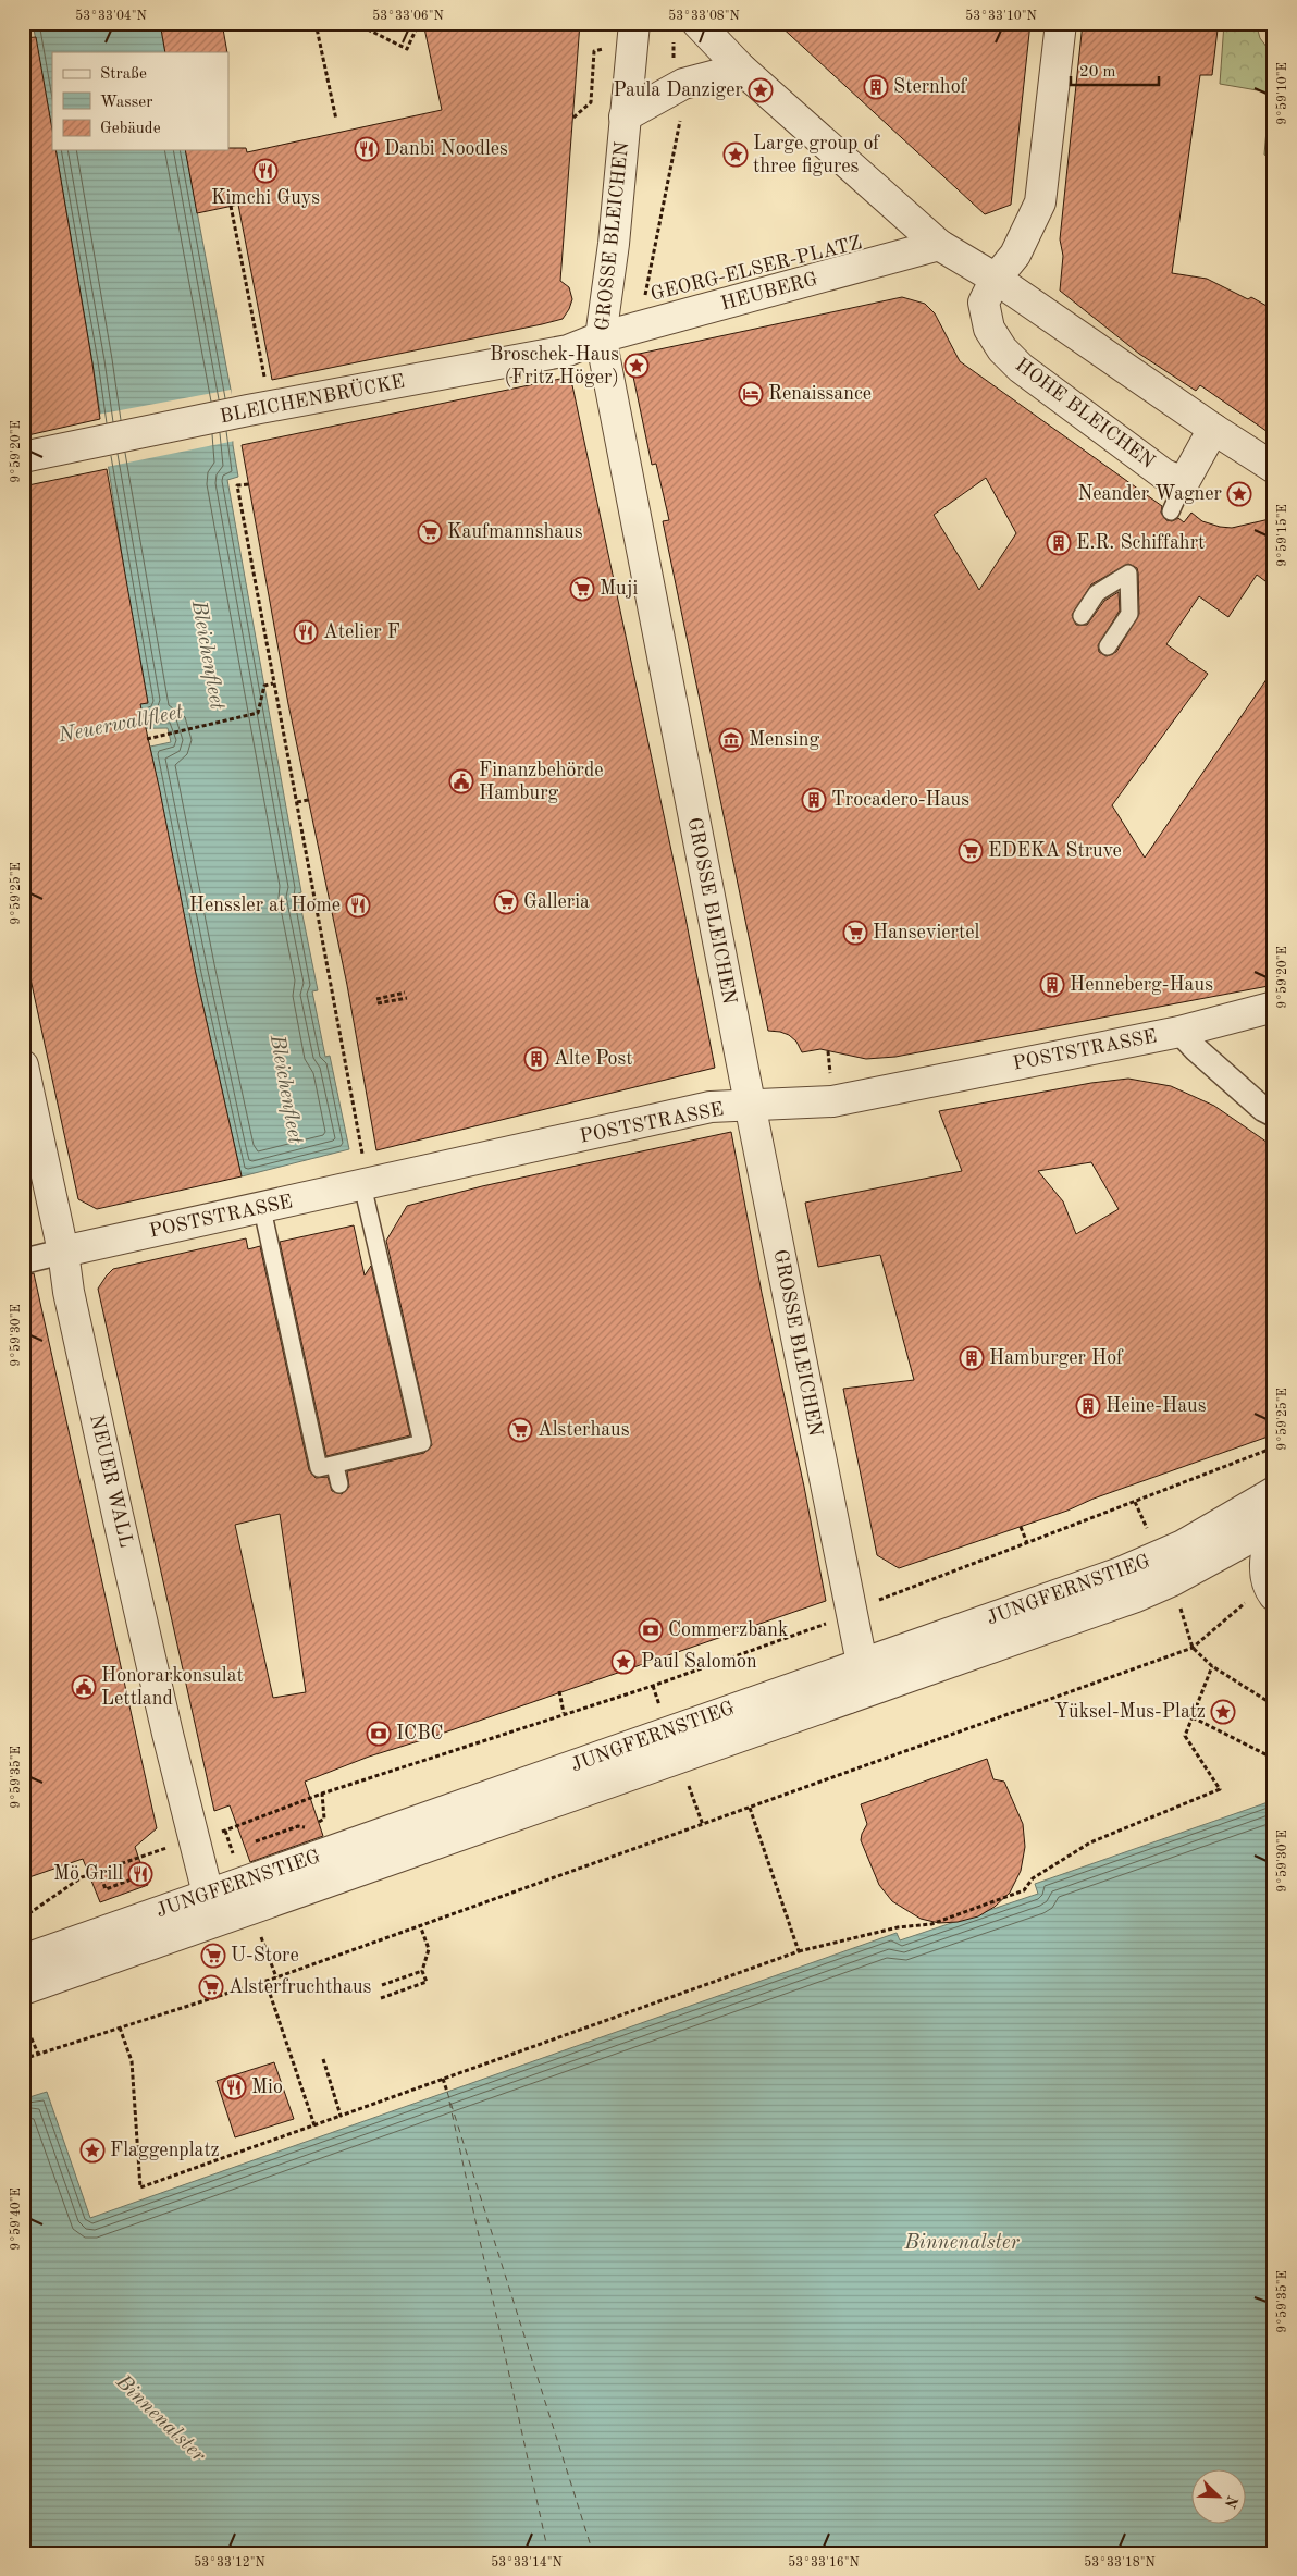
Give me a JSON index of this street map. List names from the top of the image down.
{
  "streets": {
    "street": [
      "GROSSE BLEICHEN",
      "HEUBERG",
      "BLEICHENBRÜCKE",
      "HOHE BLEICHEN",
      "POSTSTRASSE",
      "NEUER WALL",
      "JUNGFERNSTIEG"
    ]
  },
  "crossings": [
    ["GROSSE BLEICHEN", "HEUBERG"],
    ["GROSSE BLEICHEN", "BLEICHENBRÜCKE"],
    ["GROSSE BLEICHEN", "POSTSTRASSE"],
    ["GROSSE BLEICHEN", "JUNGFERNSTIEG"],
    ["HEUBERG", "BLEICHENBRÜCKE"],
    ["POSTSTRASSE", "NEUER WALL"],
    ["NEUER WALL", "JUNGFERNSTIEG"]
  ],
  "water": ["Bleichenfleet", "Neuerwallfleet", "Binnenalster"],
  "places": {
    "building": [
      "Sternhof",
      "E.R. Schiffahrt",
      "Trocadero-Haus",
      "Henneberg-Haus",
      "Alte Post",
      "Hamburger Hof",
      "Heine-Haus"
    ],
    "place": [
      "Paula Danziger",
      "Large group of three figures",
      "Broschek-Haus (Fritz Höger)",
      "Neander Wagner",
      "Paul Salomon",
      "Yüksel-Mus-Platz",
      "Flaggenplatz"
    ],
    "restaurant": [
      "Danbi Noodles",
      "Kimchi Guys",
      "Atelier F",
      "Henssler at Home",
      "Mö Grill",
      "Mio"
    ],
    "hotel": ["Renaissance"],
    "supermarket": [
      "Kaufmannshaus",
      "Muji",
      "EDEKA Struve",
      "Galleria",
      "Hanseviertel",
      "Alsterhaus",
      "U-Store",
      "Alsterfruchthaus"
    ],
    "museum": ["Mensing"],
    "public building": ["Finanzbehörde Hamburg", "Honorarkonsulat Lettland"],
    "bank": ["Commerzbank", "ICBC"]
  },
  "legend": ["Straße", "Wasser", "Gebäude"],
  "scale_bar": "20 m",
  "north": "bottom right",
  "coordinates": [
    "53°33'04\"N",
    "53°33'06\"N",
    "53°33'08\"N",
    "53°33'10\"N",
    "9°59'10\"E",
    "9°59'20\"E",
    "9°59'15\"E",
    "9°59'25\"E",
    "9°59'30\"E",
    "9°59'35\"E",
    "9°59'40\"E",
    "53°33'12\"N",
    "53°33'14\"N",
    "53°33'16\"N",
    "53°33'18\"N"
  ]
}
